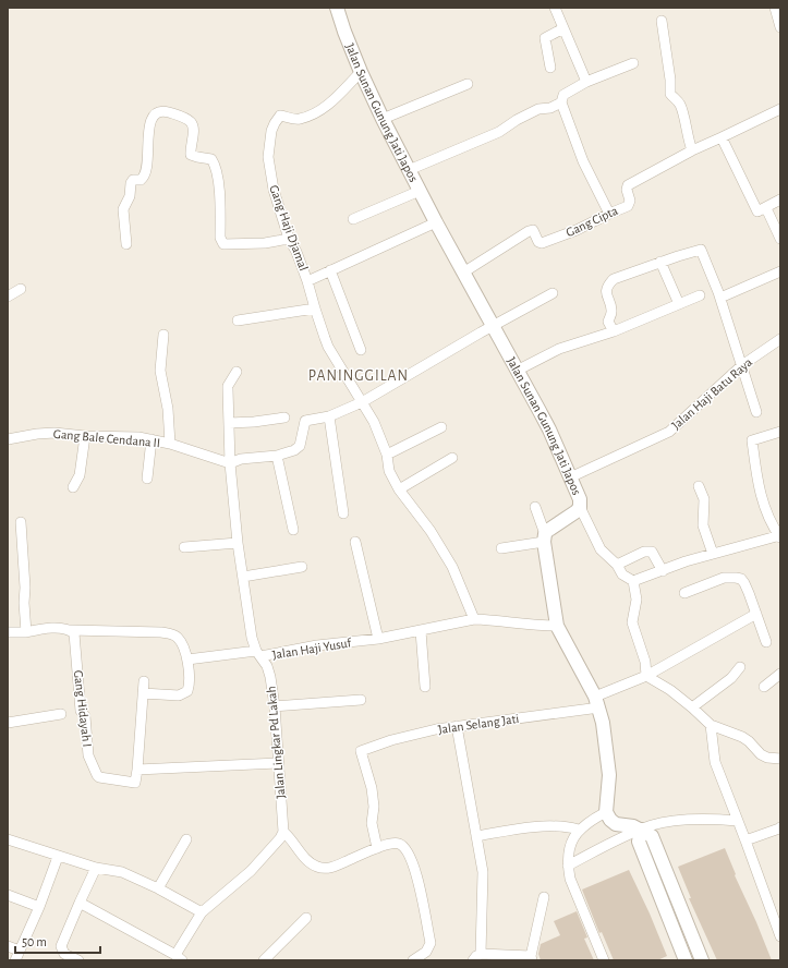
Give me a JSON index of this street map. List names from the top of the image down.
{
  "streets": {
    "street": [
      "Jalan Sunan Gunung Jati Japos",
      "Gang Cipta",
      "Gang Haji Djamal",
      "Jalan Haji Batu Raya",
      "Gang Bale Cendana II",
      "Jalan Haji Yusuf",
      "Gang Hidayah I",
      "Jalan Selang Jati",
      "Jalan Lingkar Pd Lakah"
    ]
  },
  "crossings": [
    ["Jalan Sunan Gunung Jati Japos", "Gang Cipta"],
    ["Jalan Sunan Gunung Jati Japos", "Gang Haji Djamal"],
    ["Jalan Sunan Gunung Jati Japos", "Jalan Haji Batu Raya"],
    ["Gang Haji Djamal", "Jalan Haji Yusuf"],
    ["Gang Bale Cendana II", "Jalan Haji Yusuf"],
    ["Jalan Haji Yusuf", "Jalan Lingkar Pd Lakah"]
  ],
  "districts": ["PANINGGILAN"],
  "scale_bar": "50 m"
}
